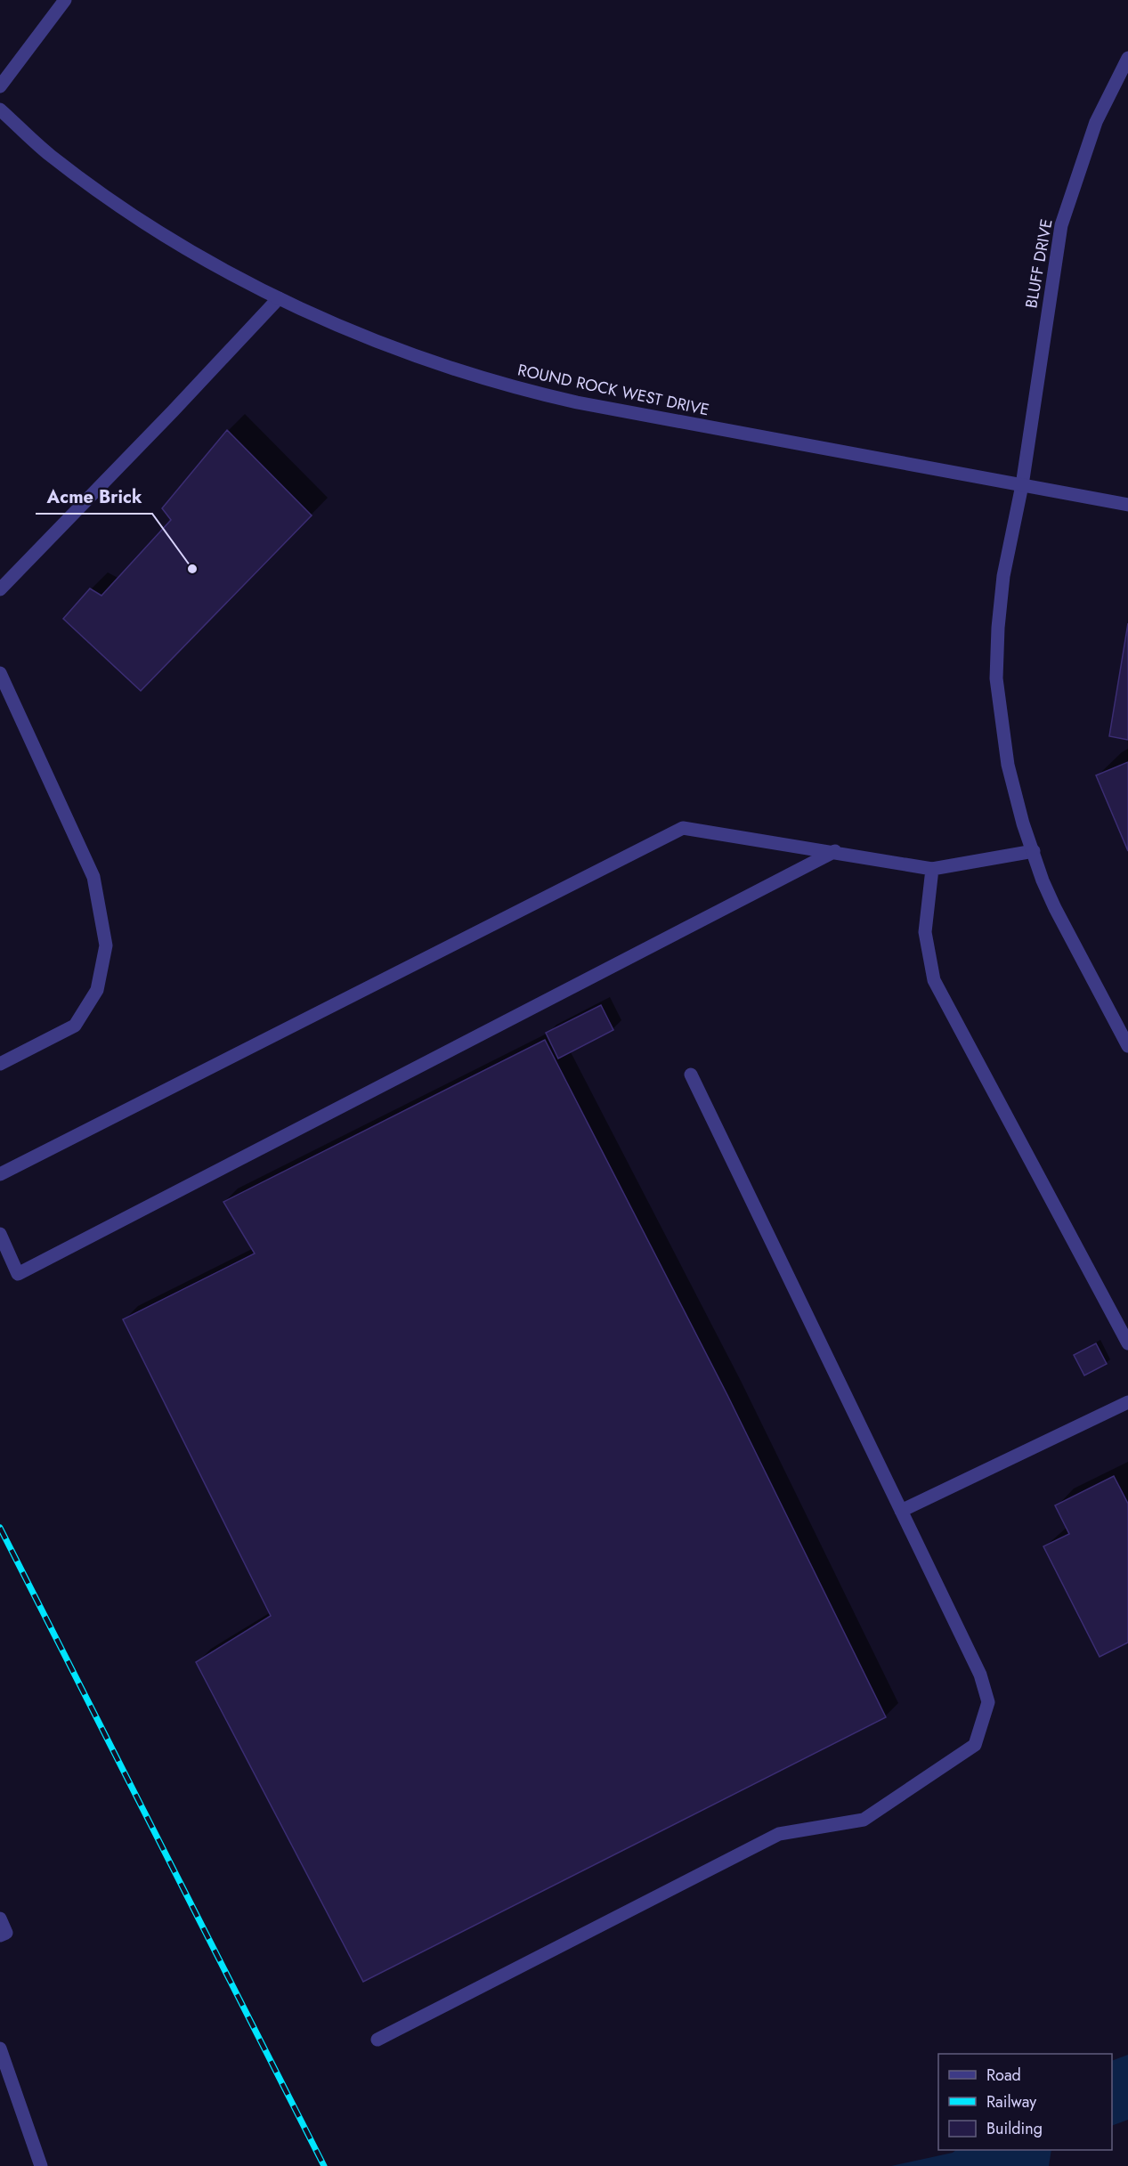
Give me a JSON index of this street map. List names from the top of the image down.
{
  "streets": {
    "street": ["BLUFF DRIVE", "ROUND ROCK WEST DRIVE"]
  },
  "crossings": [
    ["BLUFF DRIVE", "ROUND ROCK WEST DRIVE"]
  ],
  "places": ["Acme Brick"],
  "legend": ["Road", "Railway", "Building"]
}
